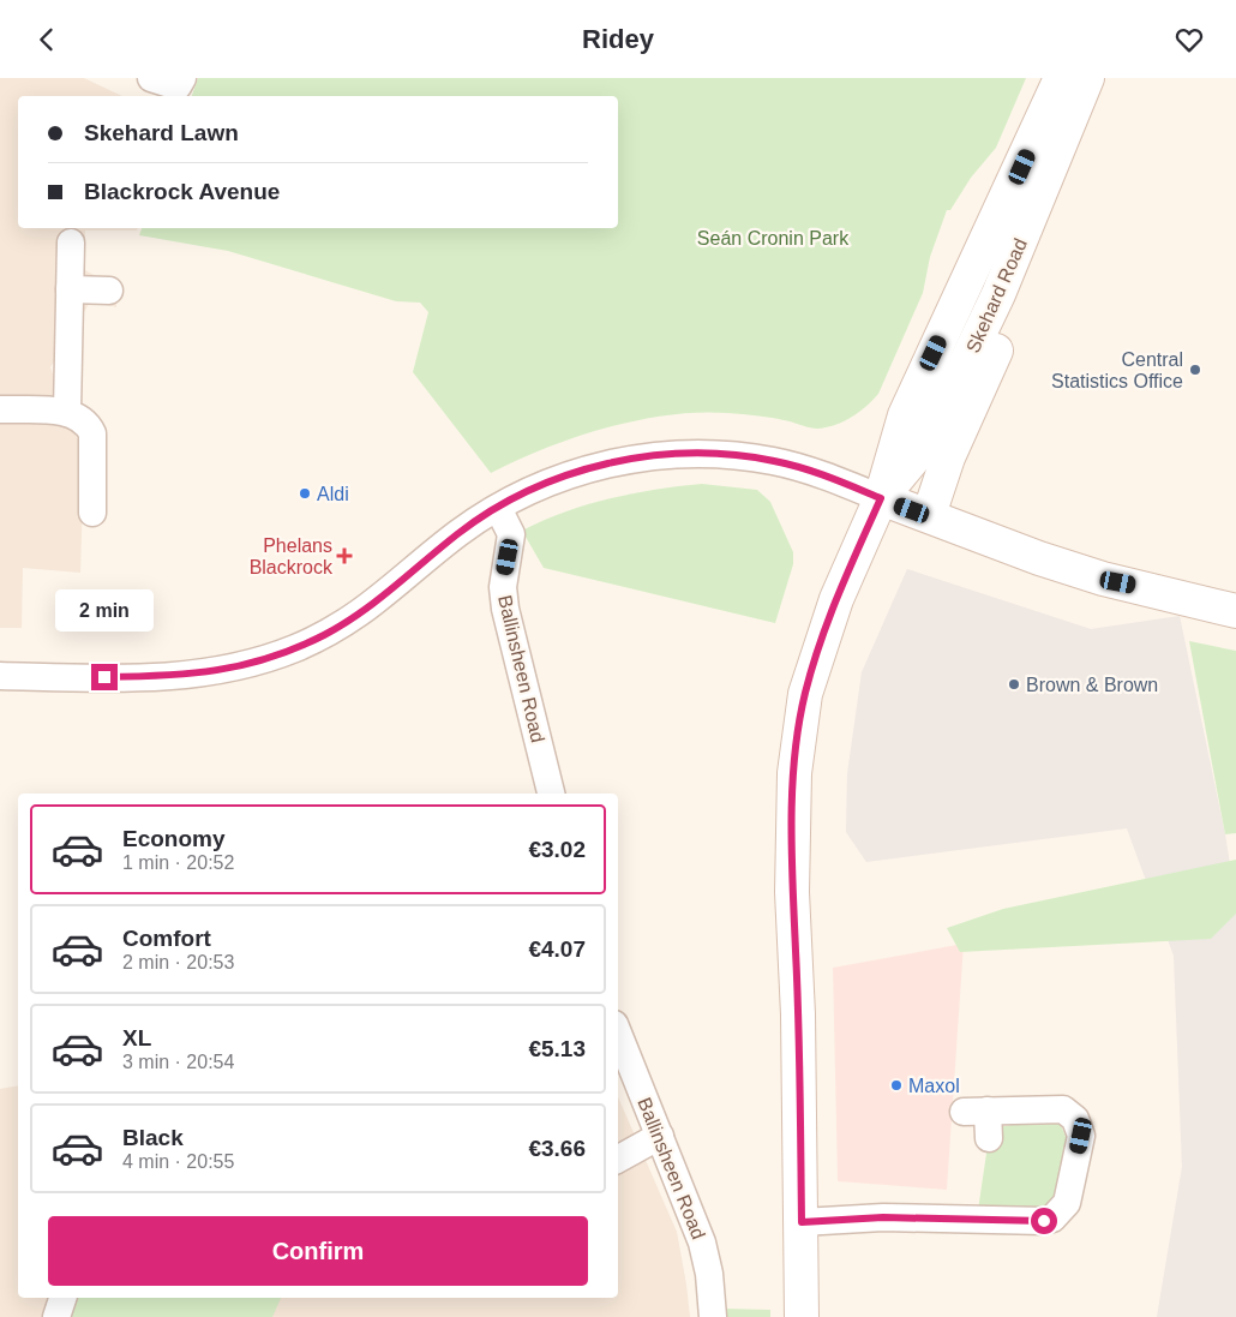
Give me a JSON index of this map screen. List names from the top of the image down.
{
  "streets": {
    "main road": ["Skehard Road"],
    "street": ["Ballinsheen Road"]
  },
  "parks": ["Seán Cronin Park"],
  "places": {
    "other": [
      "Central Statistics Office",
      "Aldi",
      "Brown & Brown",
      "Maxol"
    ],
    "health": ["Phelans Blackrock"]
  },
  "page": {
    "header": "Ridey",
    "banner": ["Skehard Lawn", "Blackrock Avenue"],
    "bubble": "2 min",
    "list": [
      {
        "name": "Economy",
        "note": "1 min · 20:52",
        "value": "€3.02"
      },
      {
        "name": "Comfort",
        "note": "2 min · 20:53",
        "value": "€4.07"
      },
      {
        "name": "XL",
        "note": "3 min · 20:54",
        "value": "€5.13"
      },
      {
        "name": "Black",
        "note": "4 min · 20:55",
        "value": "€3.66"
      }
    ],
    "buttons": "Confirm"
  }
}
